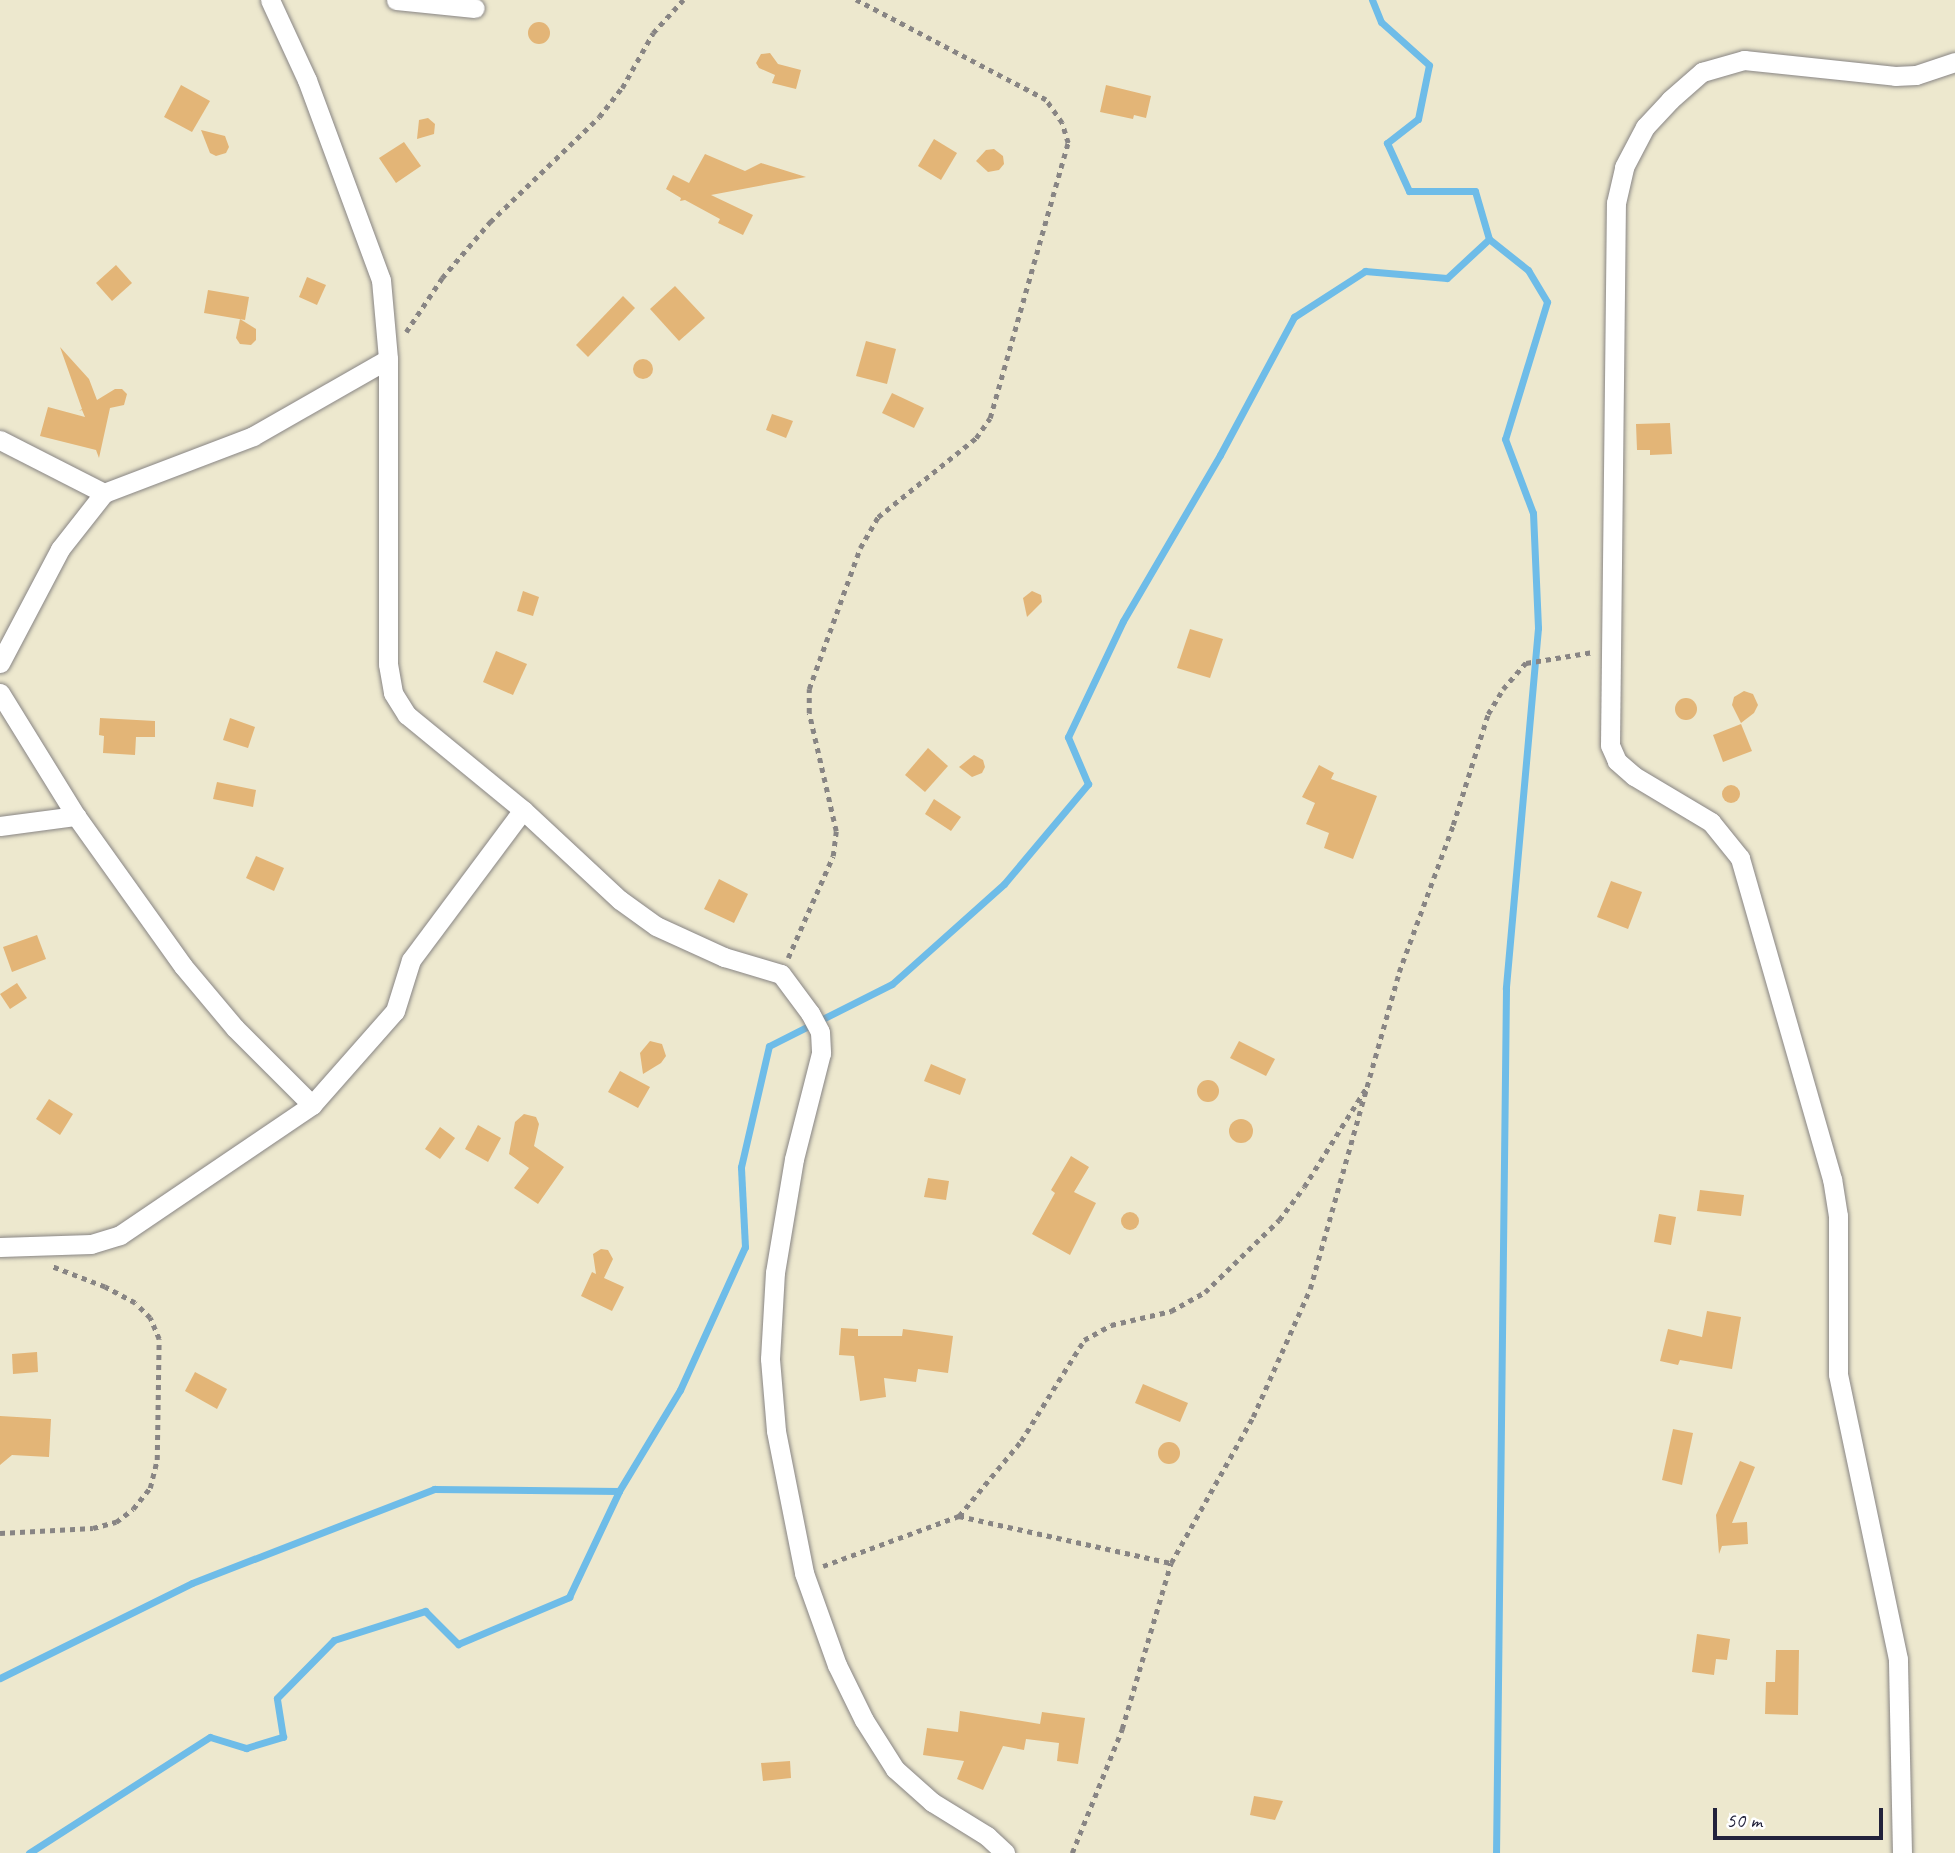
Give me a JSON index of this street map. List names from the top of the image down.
{
  "scale_bar": "50 m"
}
